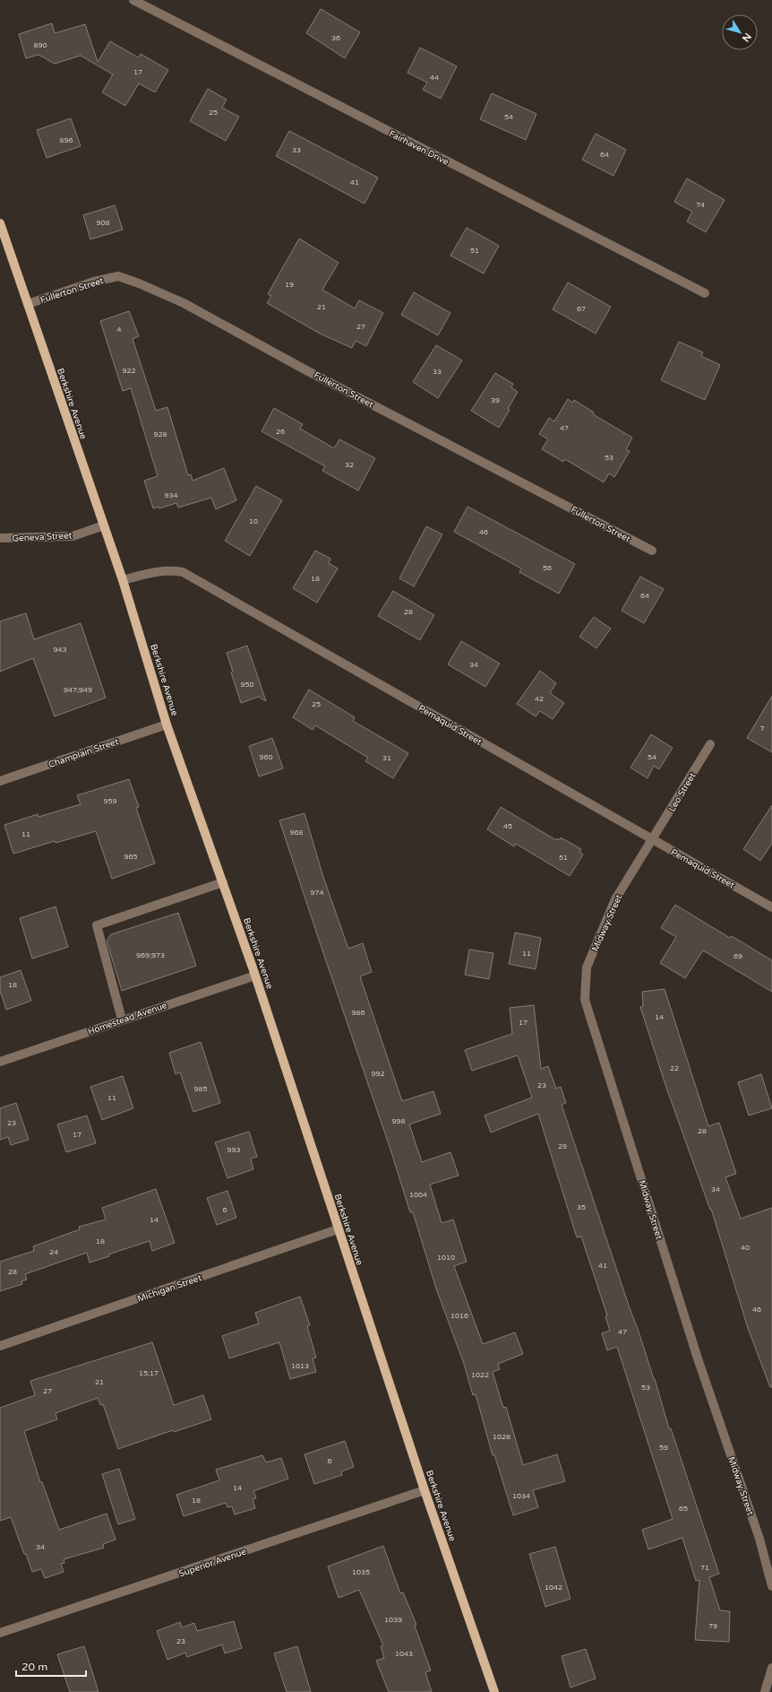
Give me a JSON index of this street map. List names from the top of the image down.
{
  "streets": {
    "main road": ["Berkshire Avenue"],
    "street": [
      "Fairhaven Drive",
      "Fullerton Street",
      "Geneva Street",
      "Pemaquid Street",
      "Champlain Street",
      "Leo Street",
      "Midway Street",
      "Homestead Avenue",
      "Michigan Street",
      "Superior Avenue"
    ]
  },
  "crossings": [
    ["Fullerton Street", "Berkshire Avenue"],
    ["Berkshire Avenue", "Geneva Street"],
    ["Berkshire Avenue", "Pemaquid Street"],
    ["Berkshire Avenue", "Champlain Street"],
    ["Berkshire Avenue", "Homestead Avenue"],
    ["Berkshire Avenue", "Michigan Street"],
    ["Berkshire Avenue", "Superior Avenue"],
    ["Pemaquid Street", "Leo Street"],
    ["Pemaquid Street", "Midway Street"],
    ["Leo Street", "Midway Street"]
  ],
  "house_numbers": [
    "36",
    "890",
    "17",
    "44",
    "25",
    "54",
    "896",
    "33",
    "64",
    "41",
    "74",
    "908",
    "51",
    "19",
    "21",
    "67",
    "27",
    "4",
    "922",
    "33",
    "39",
    "47",
    "26",
    "928",
    "53",
    "32",
    "934",
    "10",
    "46",
    "56",
    "18",
    "64",
    "28",
    "943",
    "34",
    "950",
    "947;949",
    "42",
    "25",
    "7",
    "960",
    "54",
    "31",
    "959",
    "45",
    "968",
    "11",
    "965",
    "51",
    "974",
    "11",
    "969;973",
    "69",
    "18",
    "986",
    "14",
    "17",
    "22",
    "992",
    "23",
    "985",
    "11",
    "998",
    "23",
    "28",
    "17",
    "29",
    "993",
    "34",
    "1004",
    "35",
    "6",
    "14",
    "18",
    "40",
    "24",
    "1010",
    "41",
    "28",
    "46",
    "1016",
    "47",
    "1013",
    "15;17",
    "1022",
    "21",
    "53",
    "27",
    "1028",
    "59",
    "6",
    "14",
    "1034",
    "18",
    "65",
    "34",
    "71",
    "1035",
    "1042",
    "1039",
    "79",
    "23",
    "1043"
  ],
  "scale_bar": "20 m",
  "north": "bottom right"
}
